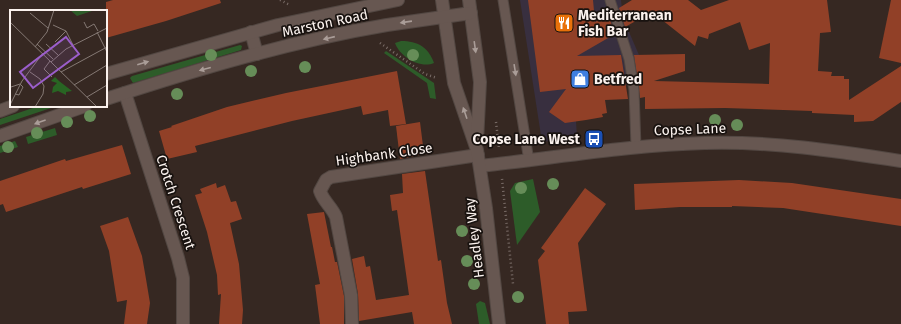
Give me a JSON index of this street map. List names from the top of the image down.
{
  "streets": {
    "main road": [
      "Marston Road",
      "Copse Lane",
      "Highbank Close",
      "Crotch Crescent",
      "Headley Way"
    ]
  },
  "crossings": [
    ["Marston Road", "Crotch Crescent"],
    ["Marston Road", "Headley Way"],
    ["Copse Lane", "Highbank Close"],
    ["Copse Lane", "Headley Way"],
    ["Highbank Close", "Headley Way"]
  ],
  "places": {
    "restaurant": ["Mediterranean Fish Bar"],
    "shop": ["Betfred"],
    "bus stop": ["Copse Lane West"]
  }
}
